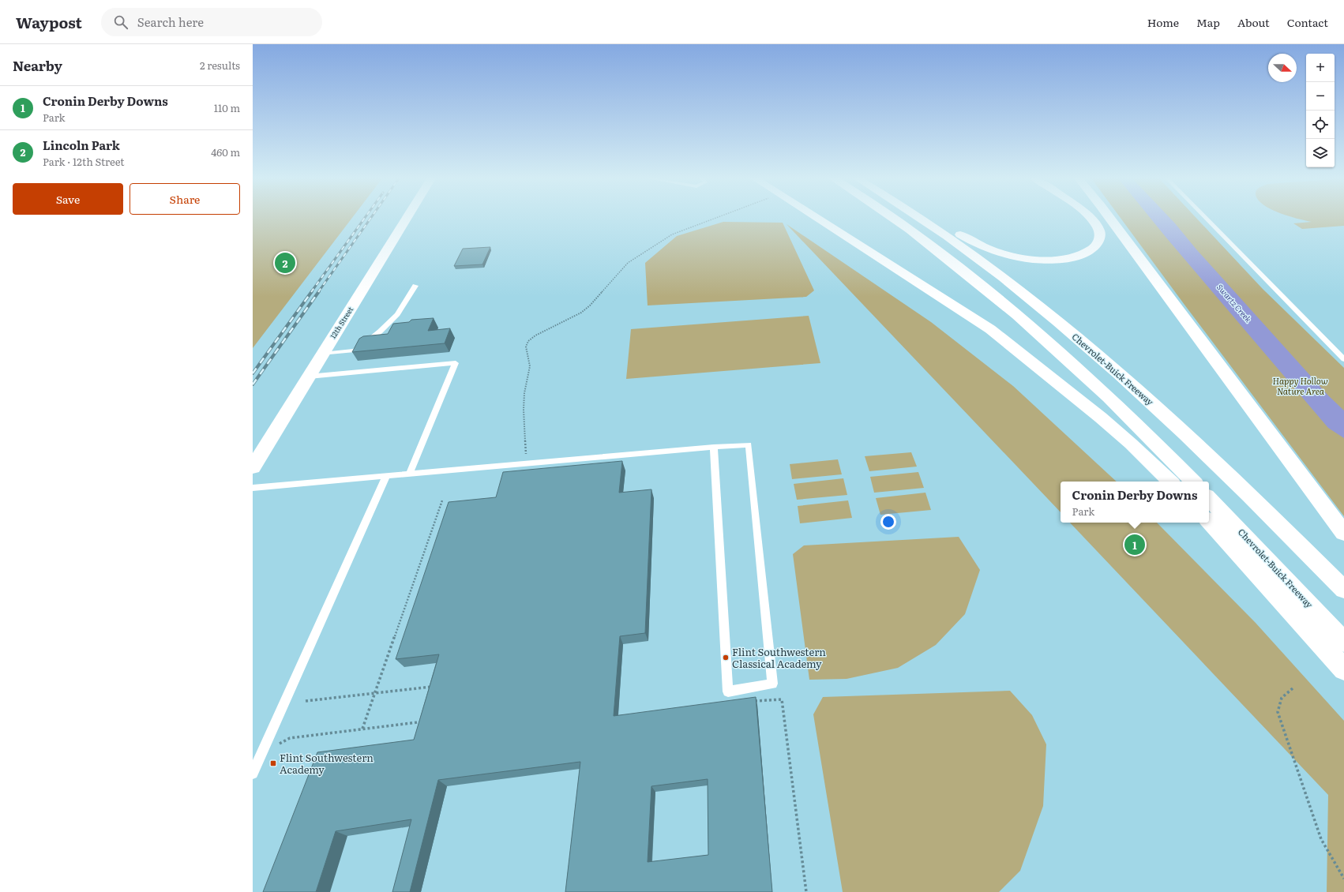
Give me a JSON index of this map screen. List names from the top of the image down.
{
  "streets": {
    "main road": ["12th Street", "Chevrolet-Buick Freeway"]
  },
  "water": ["Swartz Creek"],
  "parks": ["Happy Hollow Nature Area"],
  "places": {
    "other": ["Flint Southwestern Classical Academy"],
    "transit": ["Flint Southwestern Academy"]
  },
  "north": "right",
  "page": {
    "header": "Waypost",
    "search": "Search here",
    "nav": [
      "Home",
      "Map",
      "About",
      "Contact"
    ],
    "heading": ["Nearby", "2 results"],
    "map_buttons": ["+", "−"],
    "list": [
      {
        "mark": "1",
        "name": "Cronin Derby Downs",
        "note": "Park",
        "value": "110 m"
      },
      {
        "mark": "2",
        "name": "Lincoln Park",
        "note": "Park · 12th Street",
        "value": "460 m"
      }
    ],
    "buttons": ["Save", "Share"],
    "pins": ["2", "1"],
    "popup": ["Cronin Derby Downs", "Park"]
  }
}
